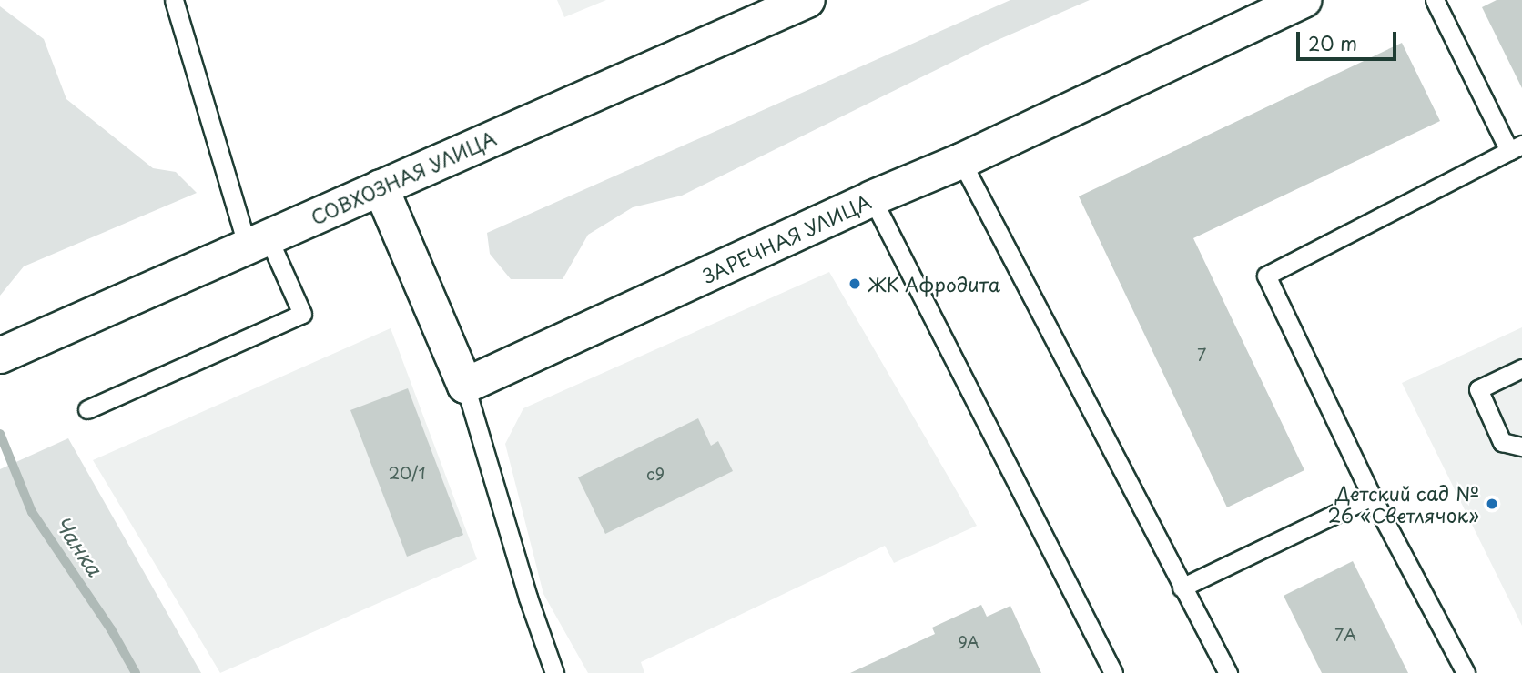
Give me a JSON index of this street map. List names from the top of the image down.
{
  "streets": {
    "street": ["СОВХОЗНАЯ УЛИЦА", "ЗАРЕЧНАЯ УЛИЦА"]
  },
  "water": ["Чанка"],
  "places": ["ЖК Афродита", "Детский сад № 26 «Светлячок»"],
  "house_numbers": [
    "7",
    "20/1",
    "с9",
    "7А",
    "9А"
  ],
  "scale_bar": "20 m"
}
